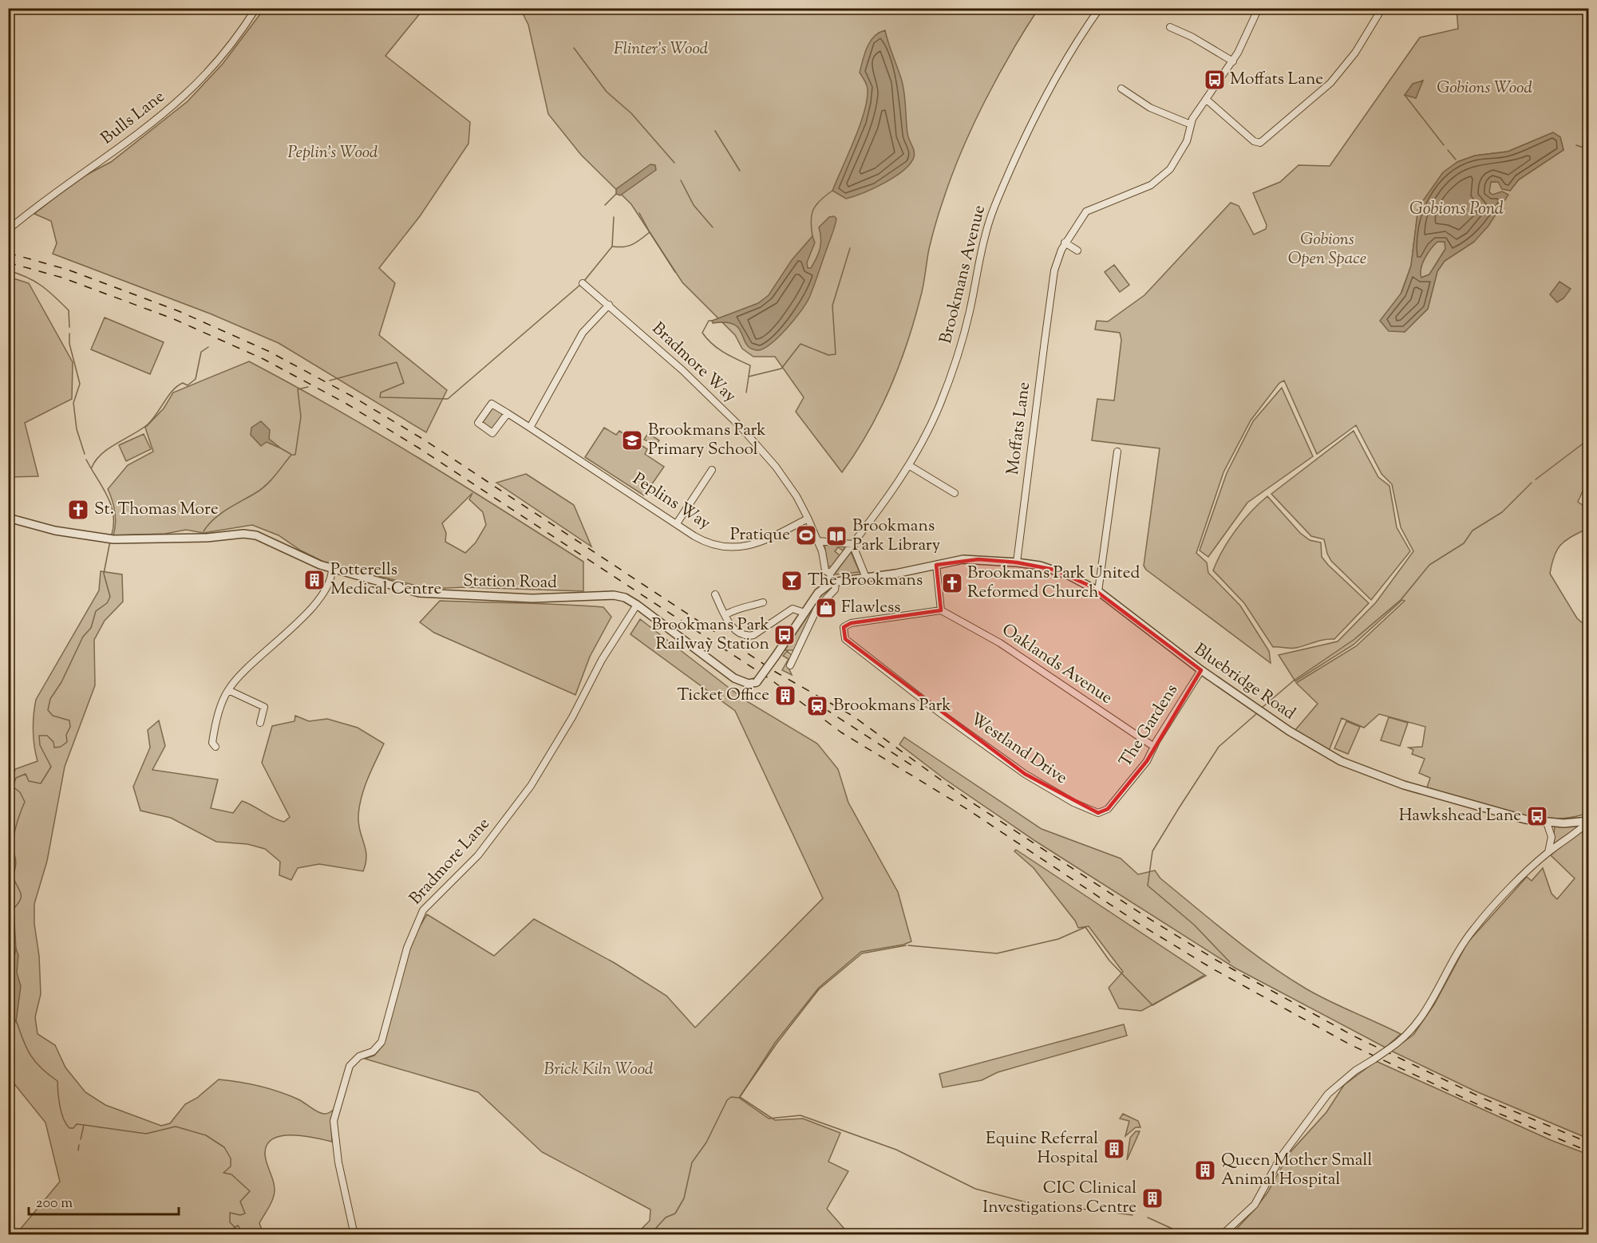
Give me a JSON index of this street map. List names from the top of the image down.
{
  "streets": {
    "street": [
      "Bulls Lane",
      "Brookmans Avenue",
      "Bradmore Way",
      "Moffats Lane",
      "Peplins Way",
      "Station Road",
      "Oaklands Avenue",
      "Bluebridge Road",
      "The Gardens",
      "Westland Drive",
      "Bradmore Lane"
    ]
  },
  "crossings": [
    ["Brookmans Avenue", "Bradmore Way"],
    ["Bradmore Way", "Peplins Way"],
    ["Bradmore Way", "Station Road"],
    ["Bradmore Way", "Bluebridge Road"],
    ["Moffats Lane", "Bluebridge Road"],
    ["Station Road", "Bluebridge Road"],
    ["Station Road", "Bradmore Lane"],
    ["Oaklands Avenue", "The Gardens"],
    ["Oaklands Avenue", "Westland Drive"],
    ["Bluebridge Road", "The Gardens"],
    ["The Gardens", "Westland Drive"]
  ],
  "water": ["Gobions Pond"],
  "parks": [
    "Flinter's Wood",
    "Gobions Wood",
    "Peplin's Wood",
    "Gobions Open Space",
    "Brick Kiln Wood"
  ],
  "places": {
    "bus stop": ["Moffats Lane", "Brookmans Park Railway Station", "Hawkshead Lane"],
    "school or university": ["Brookmans Park Primary School"],
    "church": ["St. Thomas More", "Brookmans Park United Reformed Church"],
    "sports": ["Pratique"],
    "library": ["Brookmans Park Library"],
    "building": [
      "Potterells Medical Centre",
      "Ticket Office",
      "Equine Referral Hospital",
      "Queen Mother Small Animal Hospital",
      "CIC Clinical Investigations Centre"
    ],
    "bar": ["The Brookmans"],
    "shop": ["Flawless"],
    "station": ["Brookmans Park"]
  },
  "scale_bar": "200 m"
}
